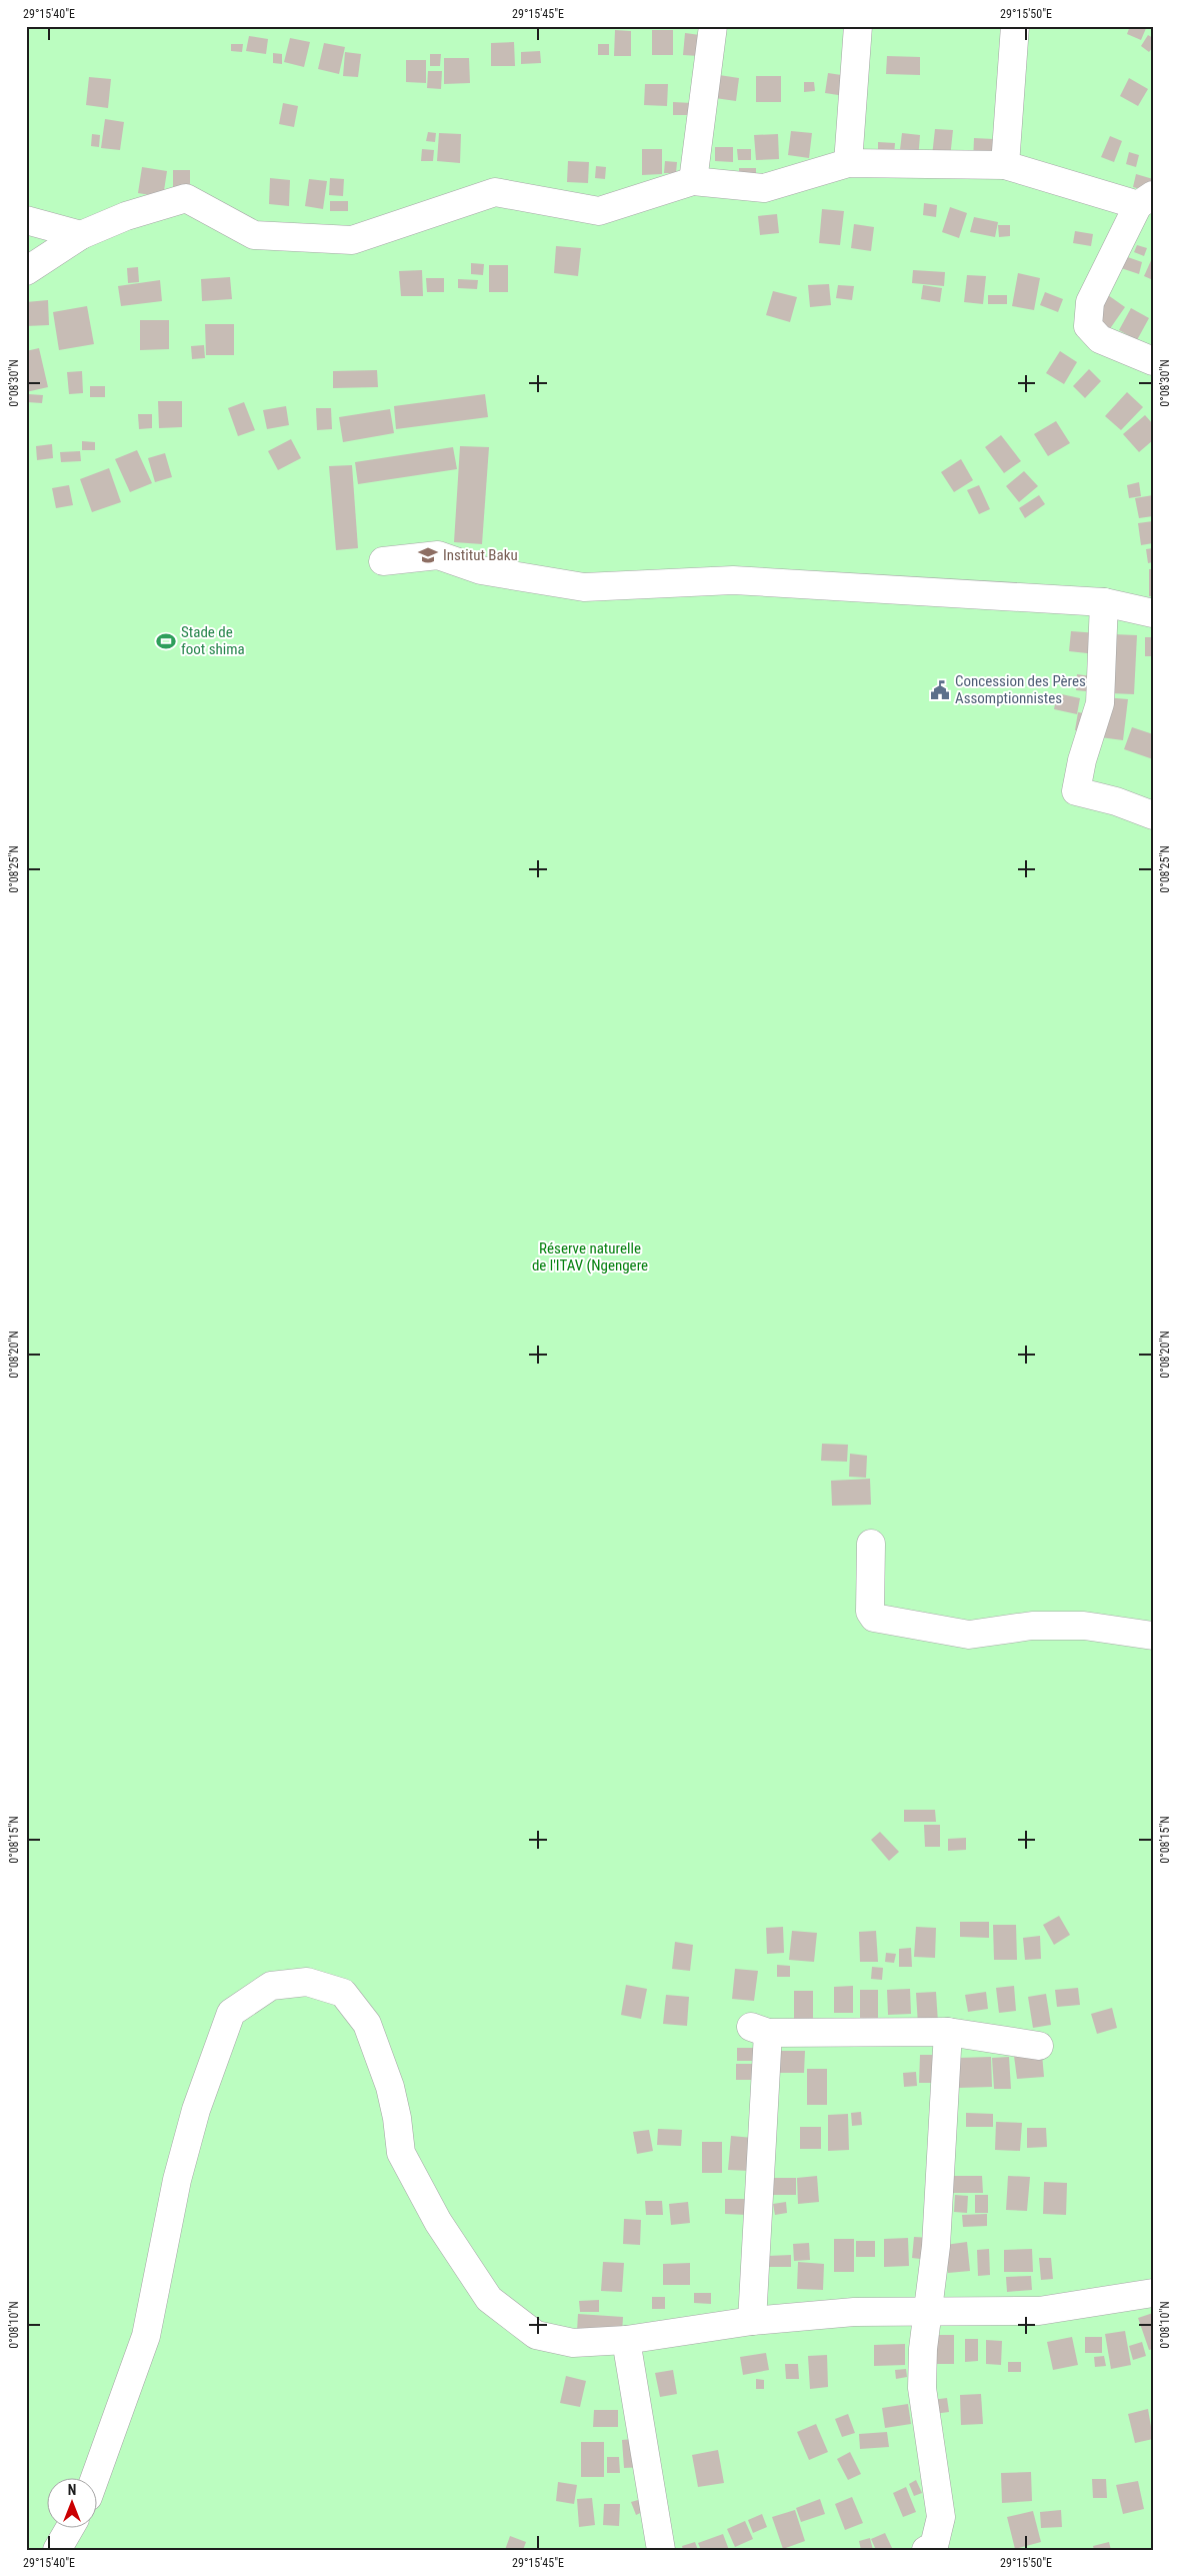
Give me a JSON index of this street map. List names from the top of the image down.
{
  "parks": ["Réserve naturelle de l'ITAV (Ngengere"],
  "places": {
    "school or university": ["Institut Baku"],
    "sports": ["Stade de foot shima"],
    "public building": ["Concession des Pères Assomptionnistes"]
  },
  "north": "top",
  "coordinates": [
    "29°15'40\"E",
    "29°15'45\"E",
    "29°15'50\"E",
    "0°08'30\"N",
    "0°08'25\"N",
    "0°08'20\"N",
    "0°08'15\"N",
    "0°08'10\"N"
  ]
}
